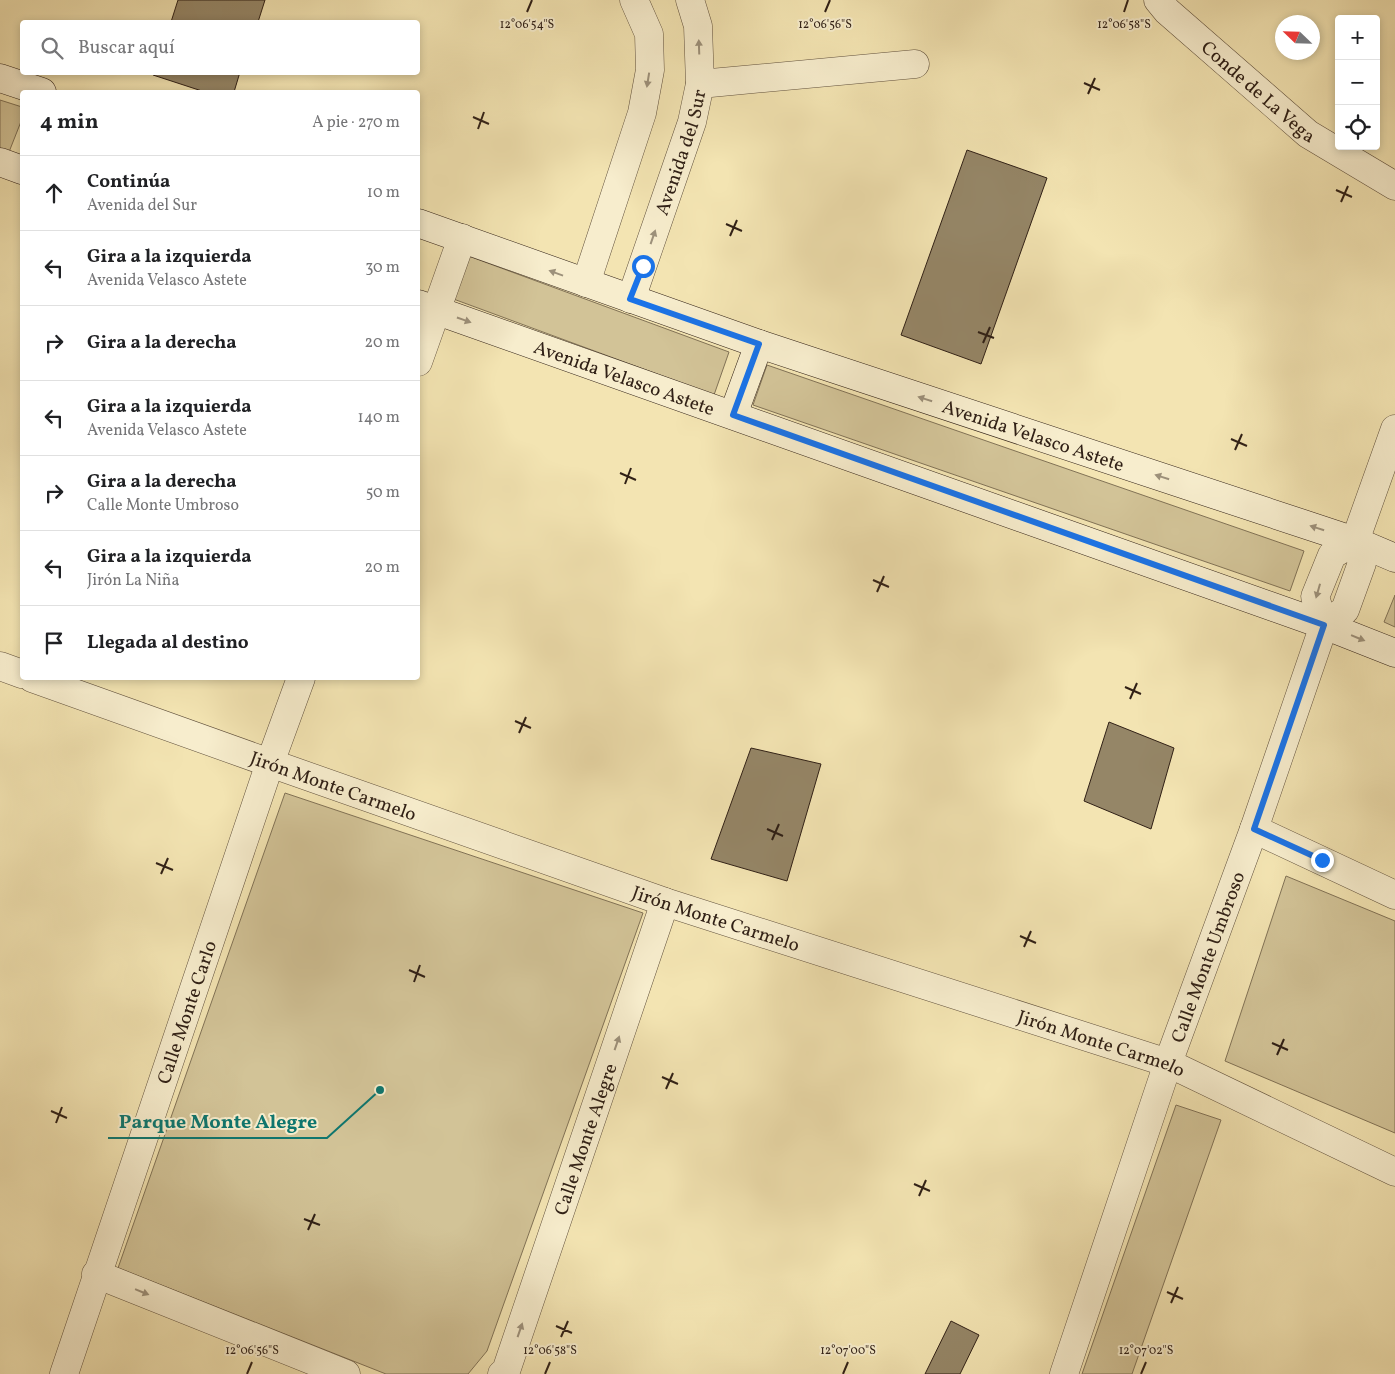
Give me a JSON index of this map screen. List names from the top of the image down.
{
  "streets": {
    "street": [
      "Conde de La Vega",
      "Avenida del Sur",
      "Avenida Velasco Astete",
      "Jirón Monte Carmelo",
      "Calle Monte Umbroso",
      "Calle Monte Carlo",
      "Calle Monte Alegre"
    ]
  },
  "crossings": [
    ["Avenida del Sur", "Avenida Velasco Astete"],
    ["Avenida Velasco Astete", "Calle Monte Umbroso"],
    ["Jirón Monte Carmelo", "Calle Monte Umbroso"],
    ["Jirón Monte Carmelo", "Calle Monte Carlo"],
    ["Jirón Monte Carmelo", "Calle Monte Alegre"]
  ],
  "one_way": ["Calle Monte Alegre"],
  "places": ["Parque Monte Alegre"],
  "north": "top left",
  "page": {
    "map_buttons": ["+", "−"],
    "search": "Buscar aquí",
    "heading": ["4 min", "A pie · 270 m"],
    "list": [
      ["Continúa", "Avenida del Sur", "10 m"],
      ["Gira a la izquierda", "Avenida Velasco Astete", "30 m"],
      ["Gira a la derecha", "20 m"],
      ["Gira a la izquierda", "Avenida Velasco Astete", "140 m"],
      ["Gira a la derecha", "Calle Monte Umbroso", "50 m"],
      ["Gira a la izquierda", "Jirón La Niña", "20 m"],
      "Llegada al destino"
    ]
  },
  "coordinates": [
    "12°06'54\"S",
    "12°06'56\"S",
    "12°06'58\"S",
    "12°07'00\"S",
    "12°07'02\"S"
  ]
}
